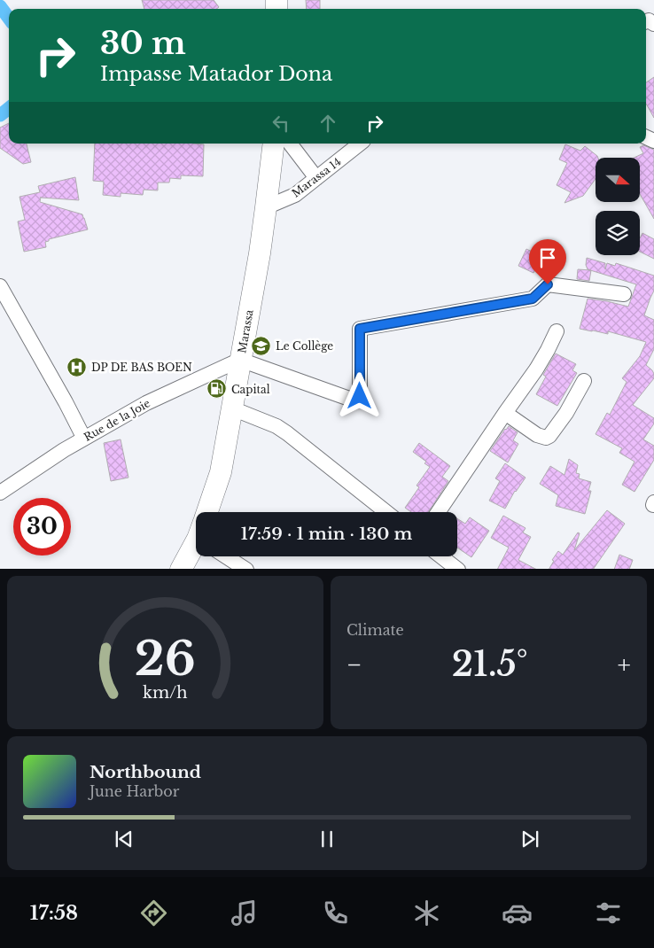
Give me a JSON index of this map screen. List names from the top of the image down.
{
  "streets": {
    "main road": ["Marassa"],
    "street": ["Marassa 14", "Rue de la Joie"]
  },
  "crossings": [
    ["Marassa 14", "Marassa"],
    ["Marassa", "Rue de la Joie"]
  ],
  "places": {
    "school or university": ["Le Collège"],
    "hospital": ["DP DE BAS BOEN"],
    "fuel station": ["Capital"]
  },
  "north": "right",
  "page": {
    "turn": ["30 m", "Impasse Matador Dona"],
    "limit": "30",
    "trip": "17:59 · 1 min · 130 m",
    "tile": "Climate",
    "heat": ["−", "21.5°", "+"],
    "song": ["Northbound", "June Harbor"],
    "tabs": "17:58",
    "gauge": ["26", "km/h"]
  }
}
